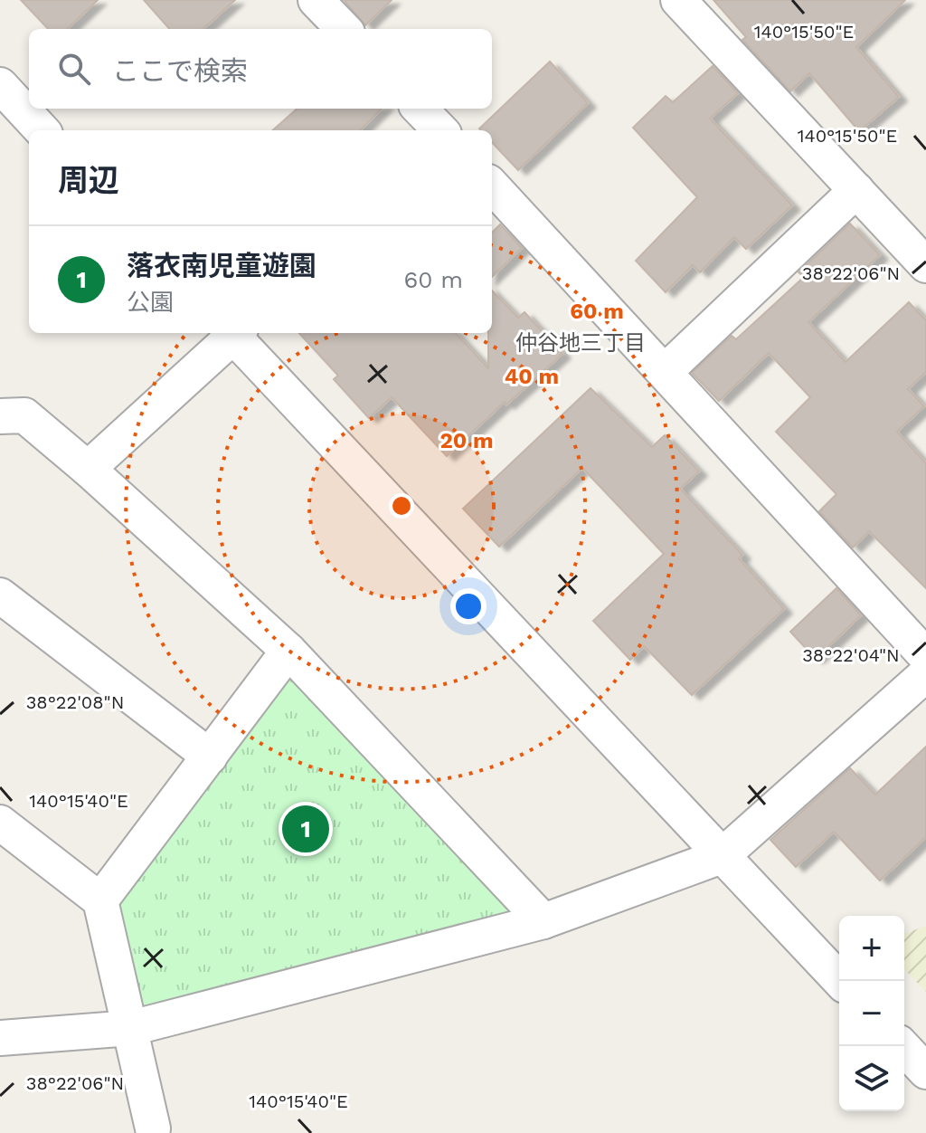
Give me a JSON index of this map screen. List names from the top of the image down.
{
  "districts": ["仲谷地三丁目"],
  "page": {
    "search": "ここで検索",
    "heading": "周辺",
    "list": [
      {
        "mark": "1",
        "name": "落衣南児童遊園",
        "note": "公園",
        "value": "60 m"
      }
    ],
    "pins": "1",
    "map_buttons": ["+", "−"]
  },
  "coordinates": [
    "140°15'50\"E",
    "38°22'06\"N",
    "38°22'04\"N",
    "38°22'08\"N",
    "140°15'40\"E"
  ],
  "rings": ["60 m", "40 m", "20 m"]
}
